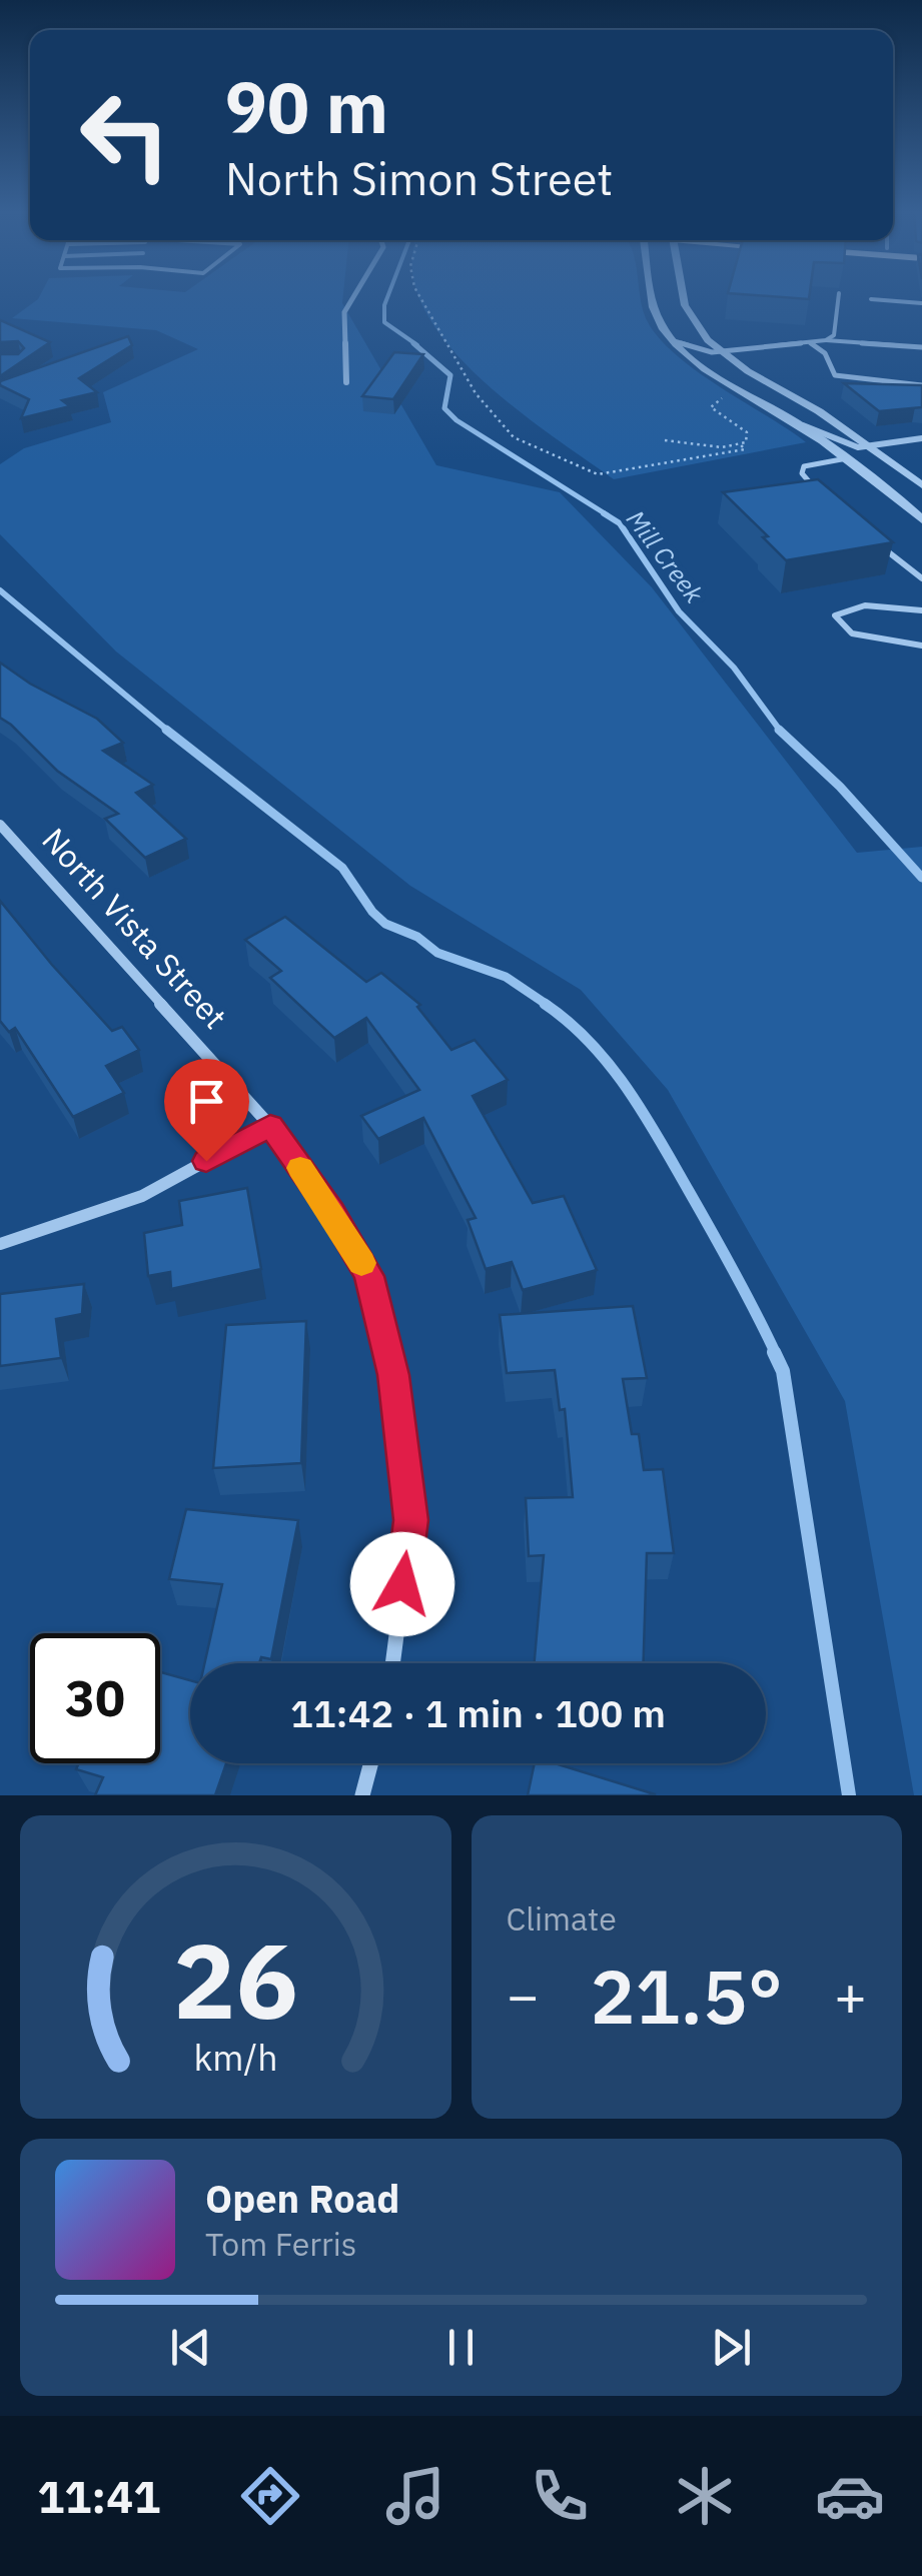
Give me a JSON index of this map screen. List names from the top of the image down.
{
  "streets": {
    "street": ["North Vista Street"]
  },
  "water": ["Mill Creek"],
  "page": {
    "turn": ["90 m", "North Simon Street"],
    "limit": "30",
    "trip": "11:42 · 1 min · 100 m",
    "tile": "Climate",
    "heat": ["−", "21.5°", "+"],
    "song": ["Open Road", "Tom Ferris"],
    "tabs": "11:41",
    "gauge": ["26", "km/h"]
  }
}
